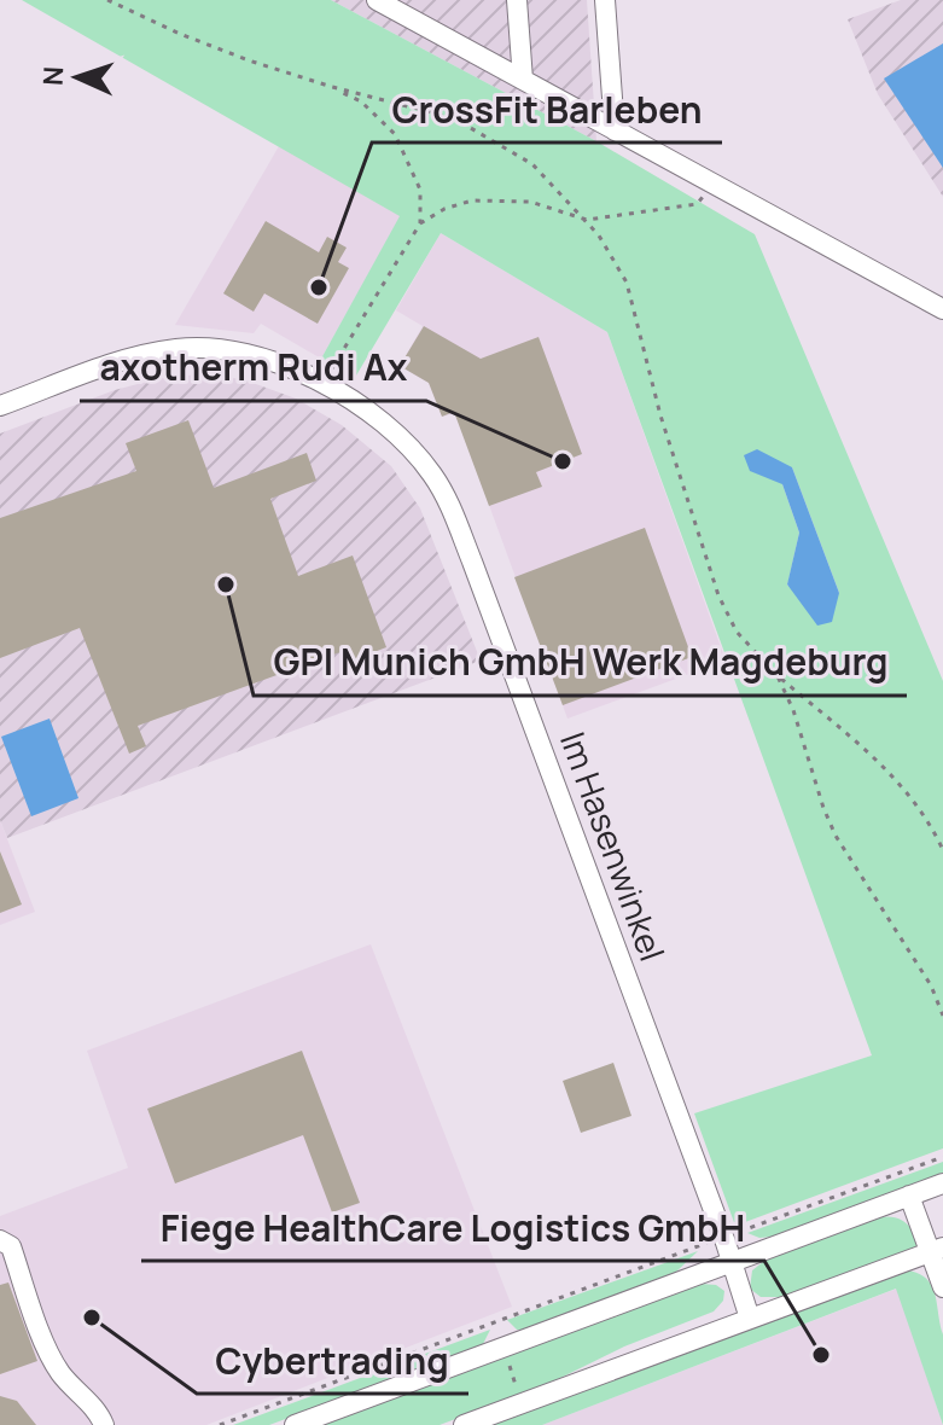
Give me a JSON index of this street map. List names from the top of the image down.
{
  "streets": {
    "street": ["Im Hasenwinkel"]
  },
  "places": [
    "CrossFit Barleben",
    "axotherm Rudi Ax",
    "GPI Munich GmbH Werk Magdeburg",
    "Cybertrading",
    "Fiege HealthCare Logistics GmbH"
  ],
  "north": "left"
}
